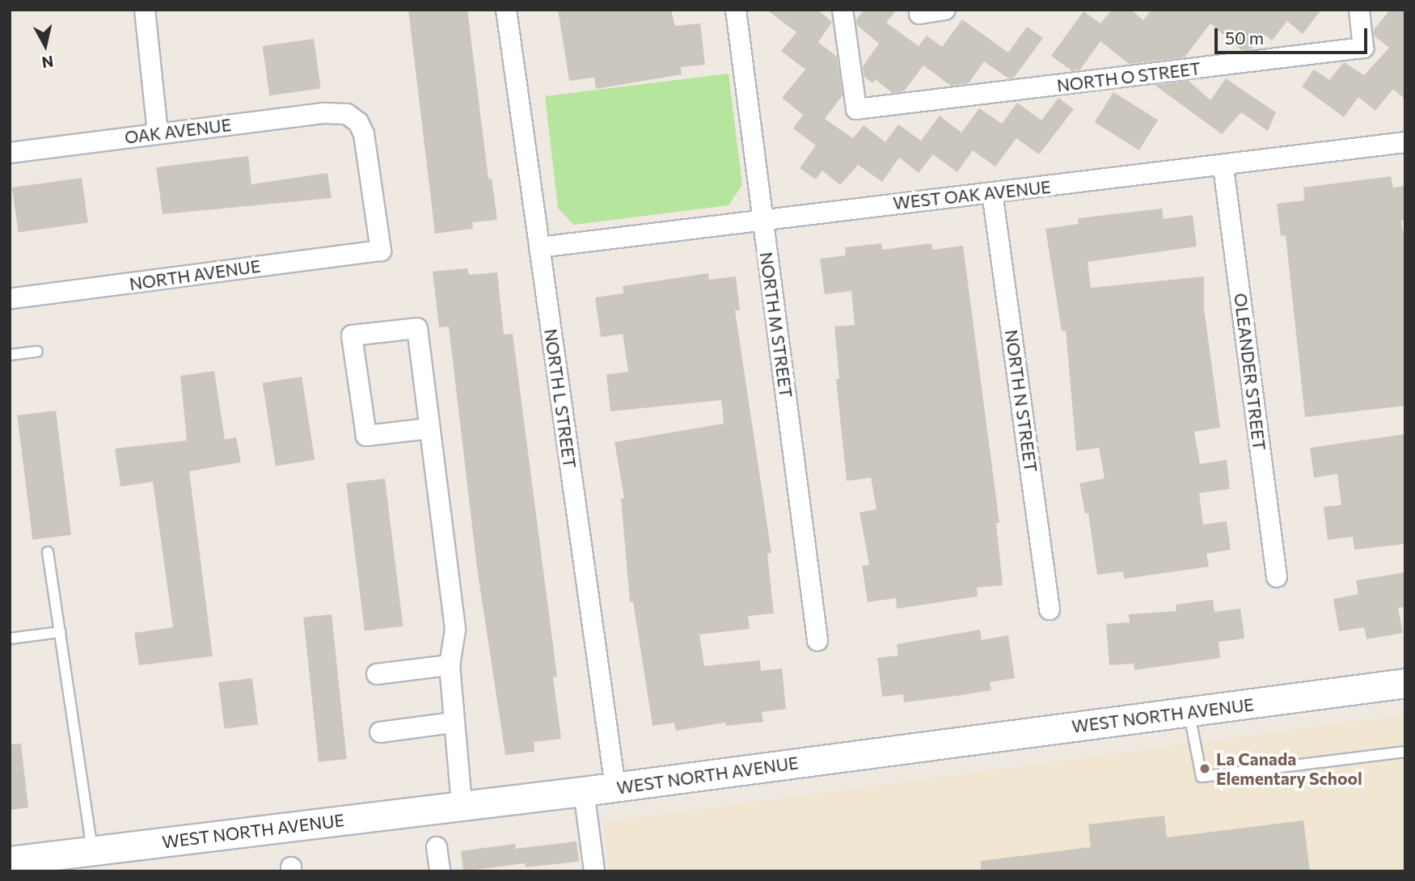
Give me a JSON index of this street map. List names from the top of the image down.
{
  "streets": {
    "street": [
      "NORTH O STREET",
      "OAK AVENUE",
      "WEST OAK AVENUE",
      "NORTH AVENUE",
      "NORTH M STREET",
      "OLEANDER STREET",
      "NORTH L STREET",
      "NORTH N STREET",
      "WEST NORTH AVENUE"
    ]
  },
  "crossings": [
    ["OAK AVENUE", "NORTH AVENUE"],
    ["WEST OAK AVENUE", "NORTH M STREET"],
    ["WEST OAK AVENUE", "OLEANDER STREET"],
    ["WEST OAK AVENUE", "NORTH L STREET"],
    ["WEST OAK AVENUE", "NORTH N STREET"],
    ["NORTH L STREET", "WEST NORTH AVENUE"]
  ],
  "places": ["La Canada Elementary School"],
  "scale_bar": "50 m",
  "north": "bottom"
}
